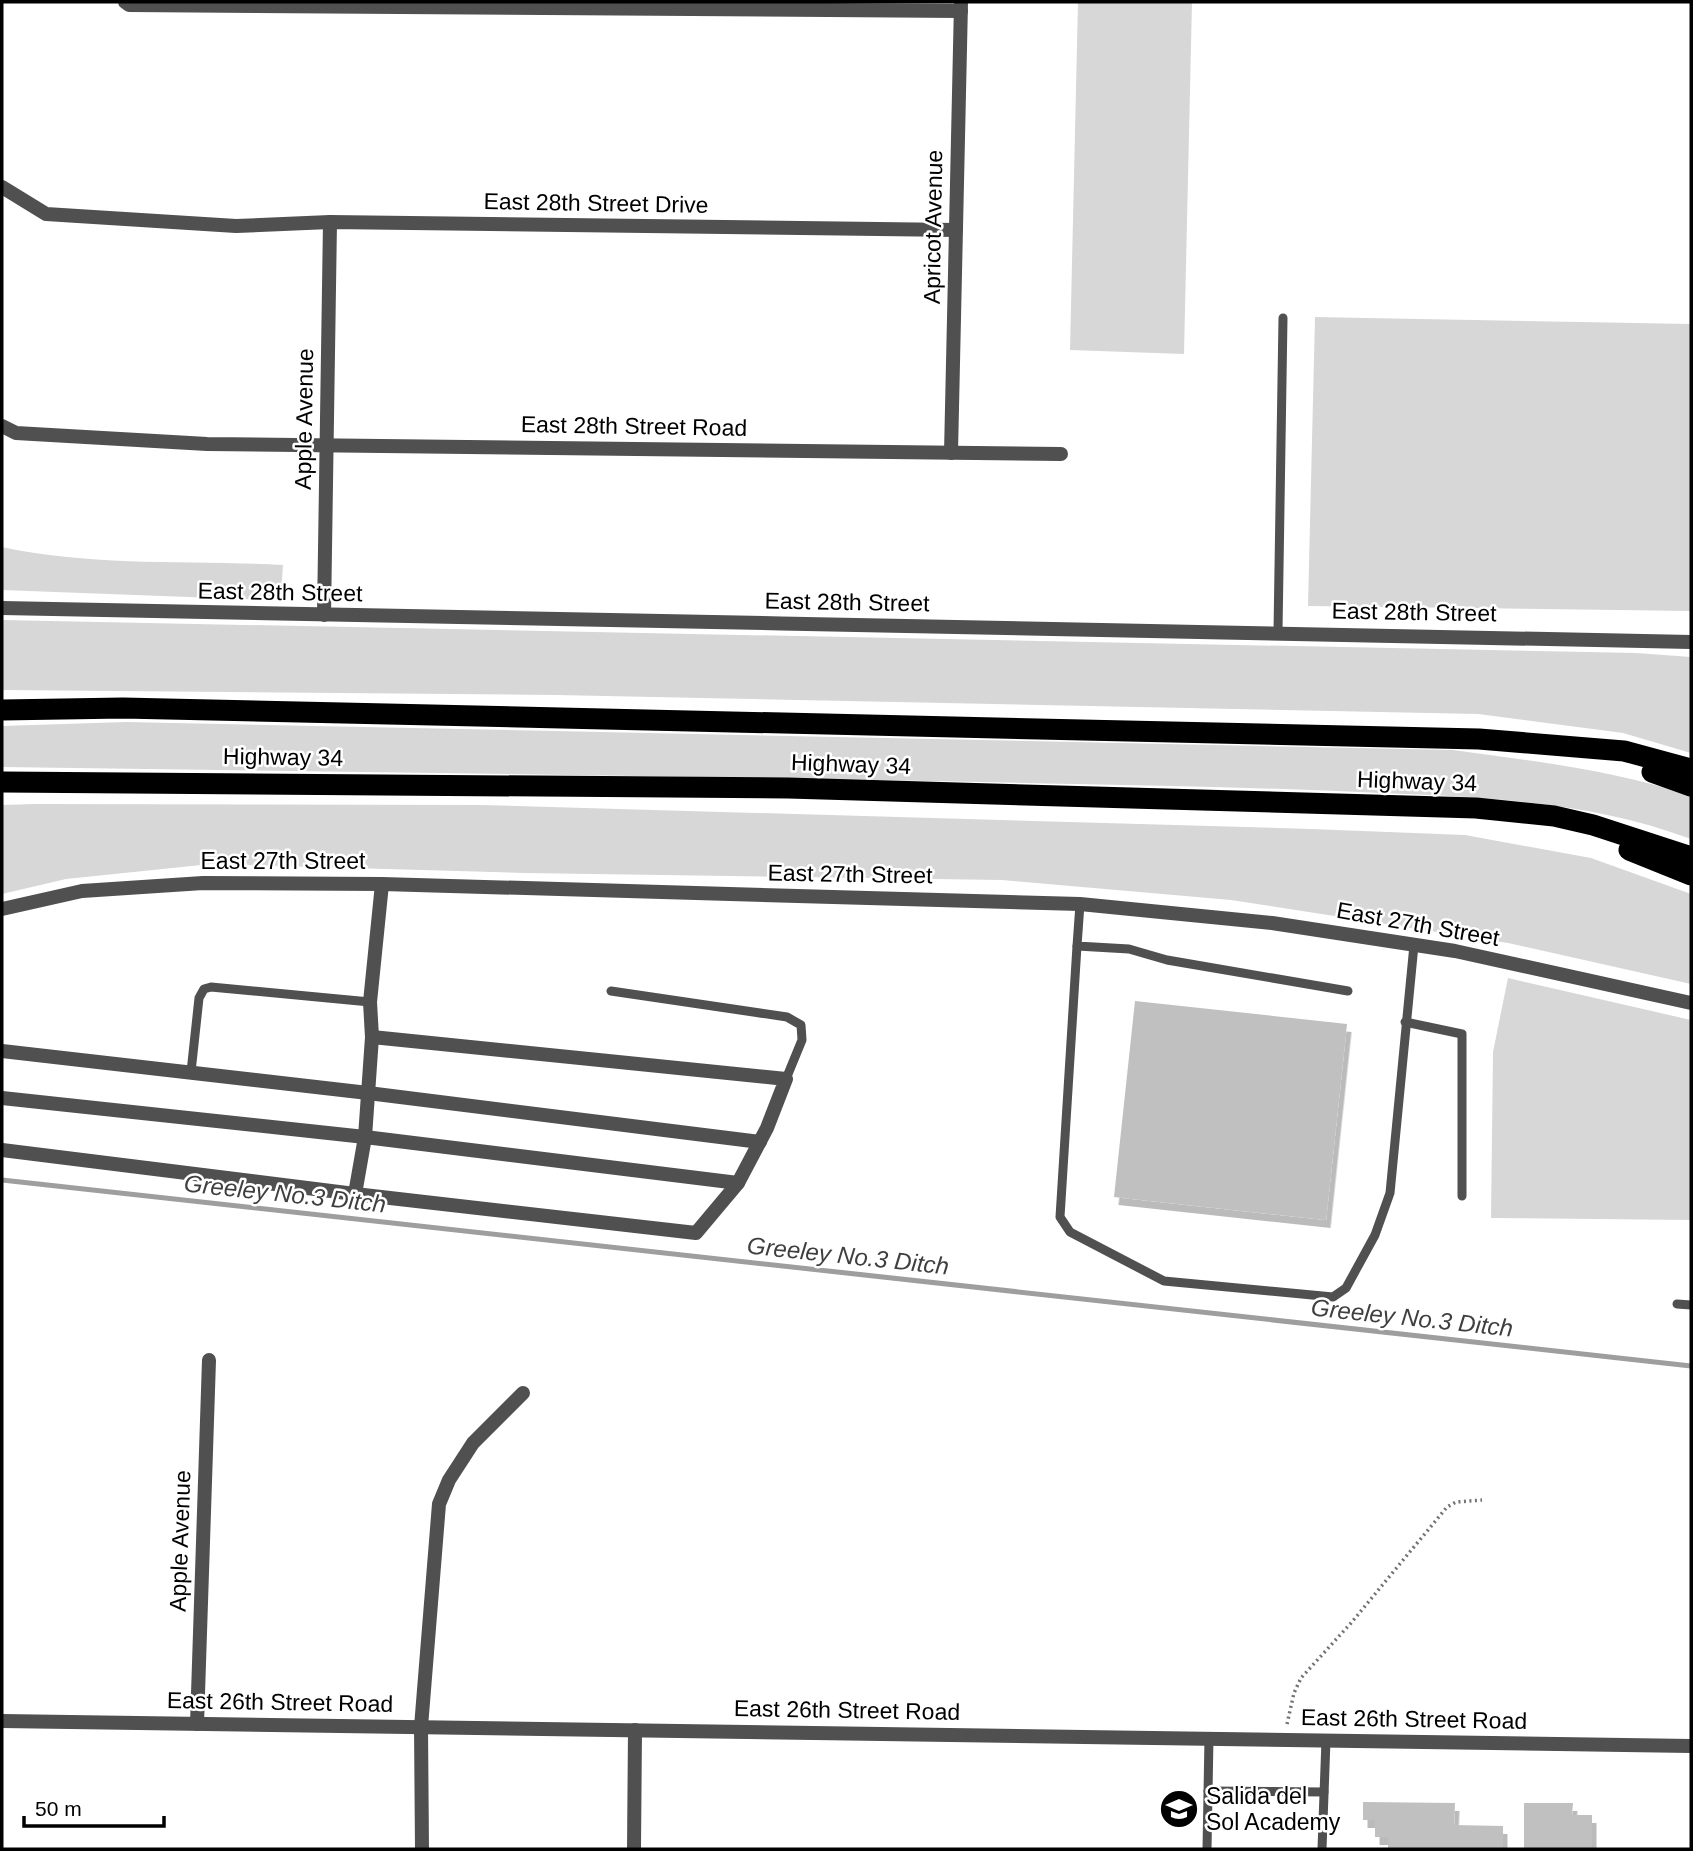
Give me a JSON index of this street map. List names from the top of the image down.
{
  "streets": {
    "highway": ["Highway 34"],
    "street": [
      "East 28th Street Drive",
      "Apricot Avenue",
      "Apple Avenue",
      "East 28th Street Road",
      "East 28th Street",
      "East 27th Street",
      "East 26th Street Road"
    ]
  },
  "crossings": [
    ["East 28th Street Drive", "Apricot Avenue"],
    ["East 28th Street Drive", "Apple Avenue"],
    ["Apricot Avenue", "East 28th Street Road"],
    ["Apple Avenue", "East 28th Street Road"],
    ["Apple Avenue", "East 28th Street"],
    ["Apple Avenue", "East 26th Street Road"]
  ],
  "water": ["Greeley No.3 Ditch"],
  "places": {
    "school or university": ["Salida del Sol Academy"]
  },
  "scale_bar": "50 m"
}
